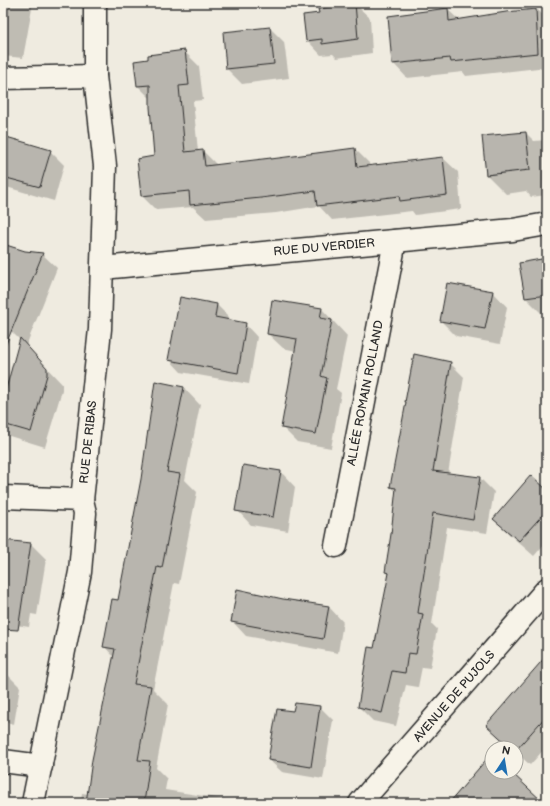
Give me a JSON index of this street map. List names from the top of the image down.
{
  "streets": {
    "street": [
      "RUE DU VERDIER",
      "ALLÉE ROMAIN ROLLAND",
      "RUE DE RIBAS",
      "AVENUE DE PUJOLS"
    ]
  },
  "crossings": [
    ["RUE DU VERDIER", "ALLÉE ROMAIN ROLLAND"],
    ["RUE DU VERDIER", "RUE DE RIBAS"]
  ],
  "north": "top"
}
